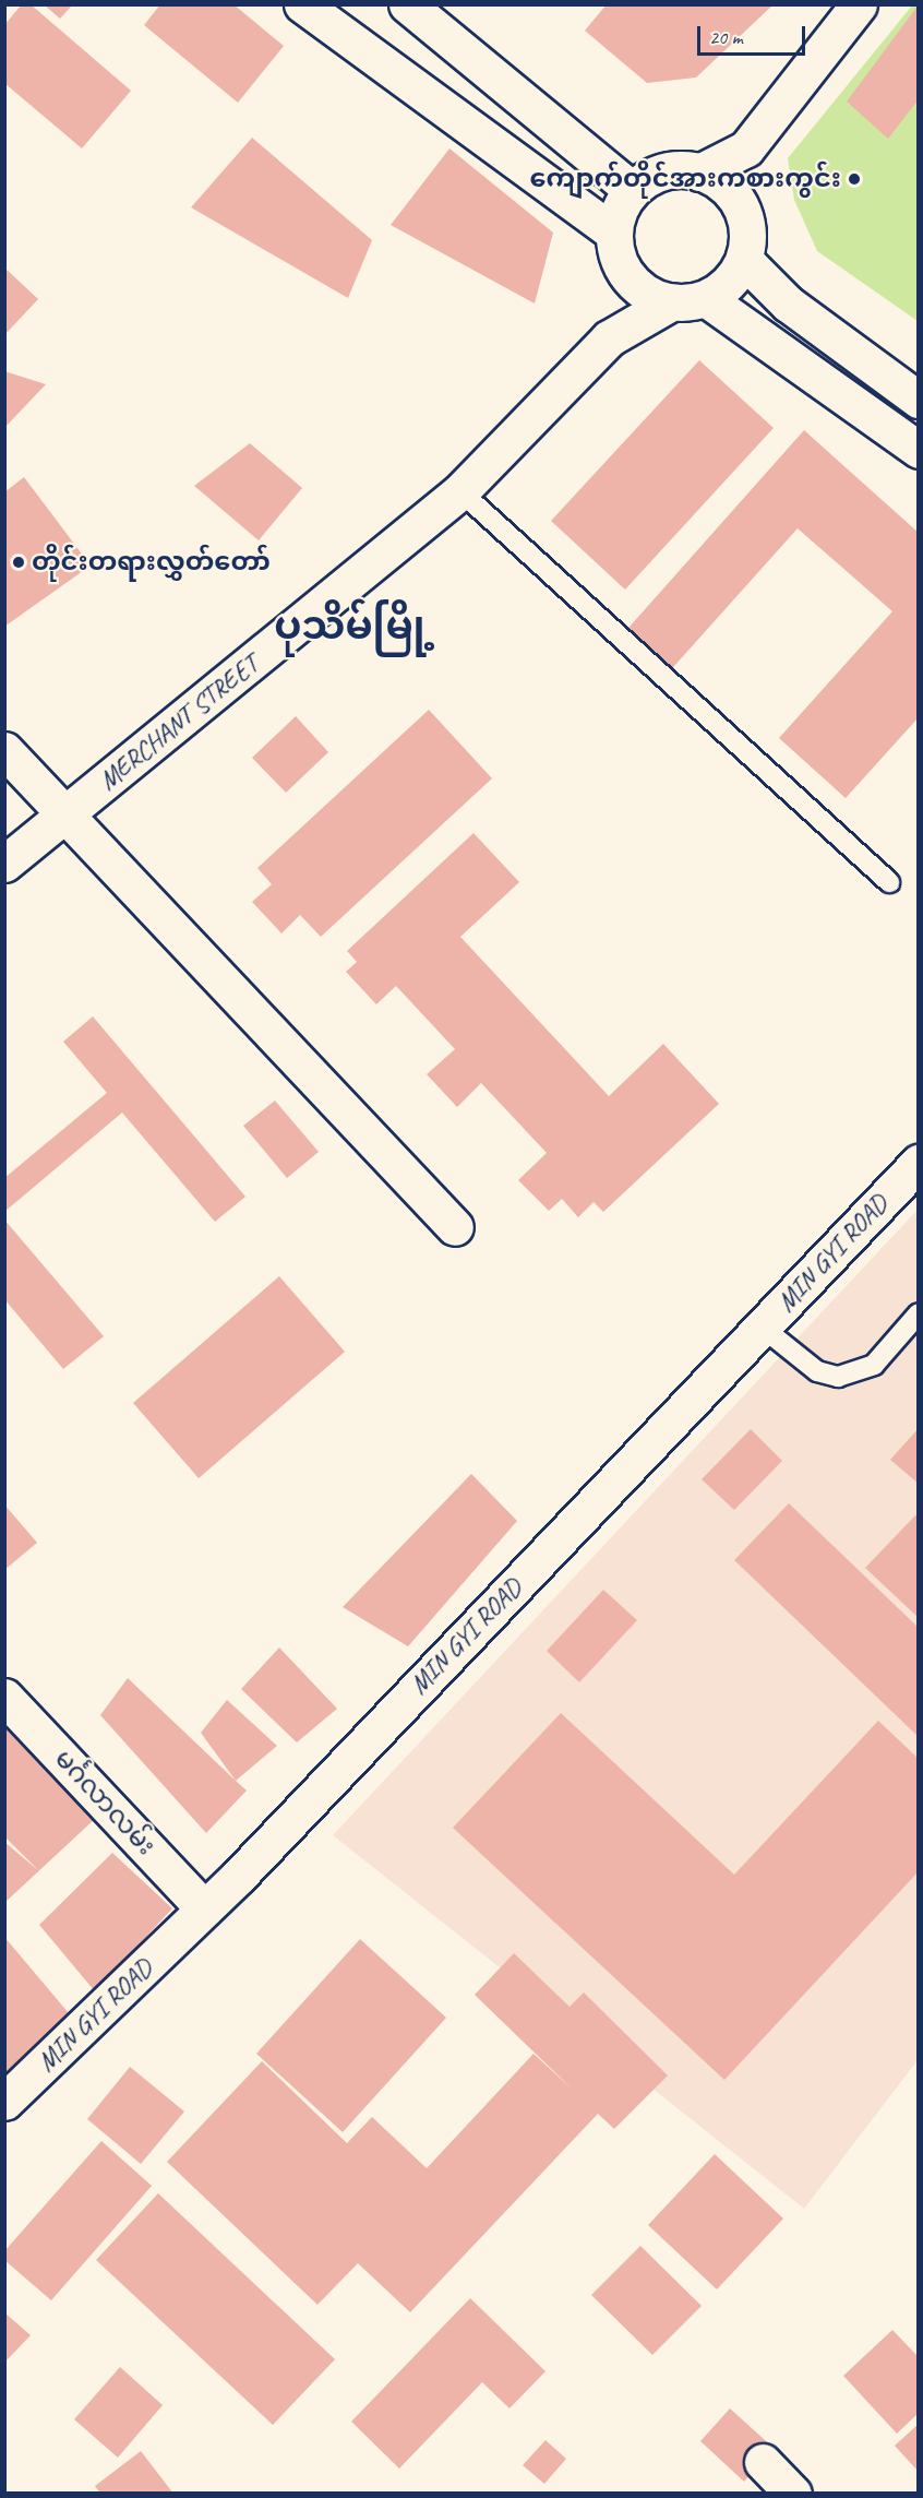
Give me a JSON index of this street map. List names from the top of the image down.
{
  "streets": {
    "main road": ["MERCHANT STREET", "MIN GYI ROAD", "မင်္ဂလာလမ်း"]
  },
  "crossings": [
    ["MIN GYI ROAD", "မင်္ဂလာလမ်း"]
  ],
  "districts": ["ပုသိမ်မြို့"],
  "places": ["ကျောက်တိုင်အားကစားကွင်း", "တိုင်းတရားလွှတ်တော်"],
  "scale_bar": "20 m"
}
